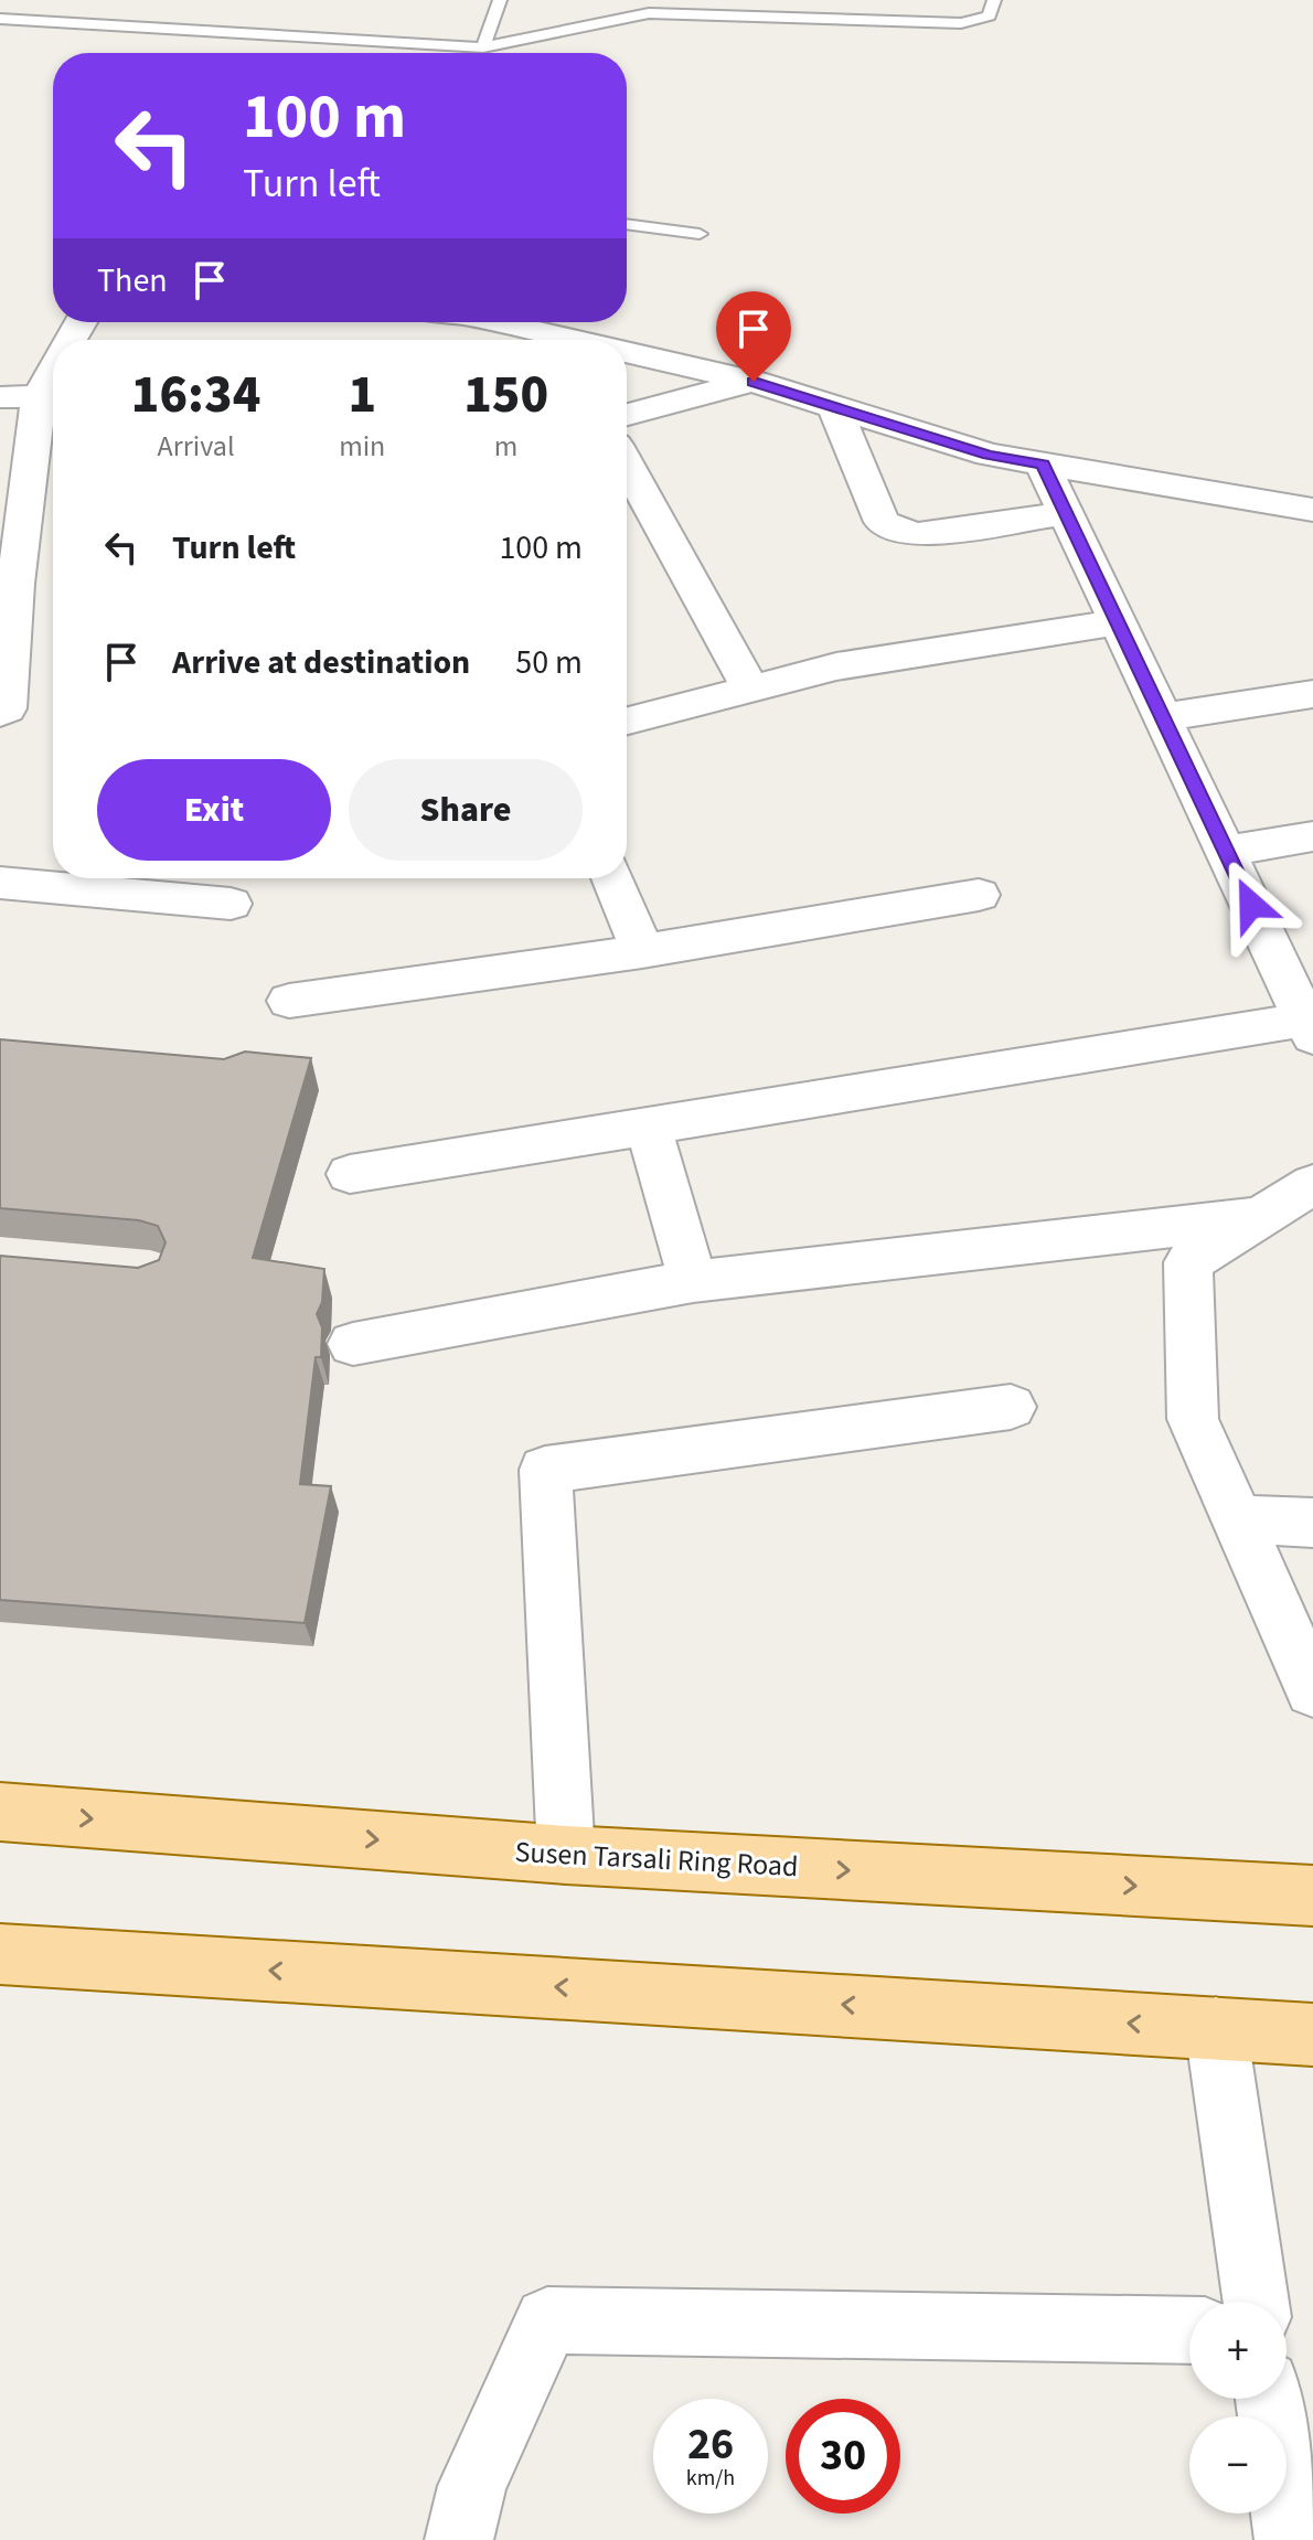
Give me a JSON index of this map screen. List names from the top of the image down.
{
  "streets": {
    "main road": ["Susen Tarsali Ring Road"]
  },
  "page": {
    "turn": ["100 m", "Turn left"],
    "then": "Then",
    "eta": [
      "16:34",
      "Arrival",
      "1",
      "min",
      "150",
      "m"
    ],
    "list": [
      {
        "name": "Turn left",
        "value": "100 m"
      },
      {
        "name": "Arrive at destination",
        "value": "50 m"
      }
    ],
    "buttons": ["Exit", "Share"],
    "map_buttons": ["+", "−"],
    "speed": "26 km/h",
    "limit": "30"
  }
}
